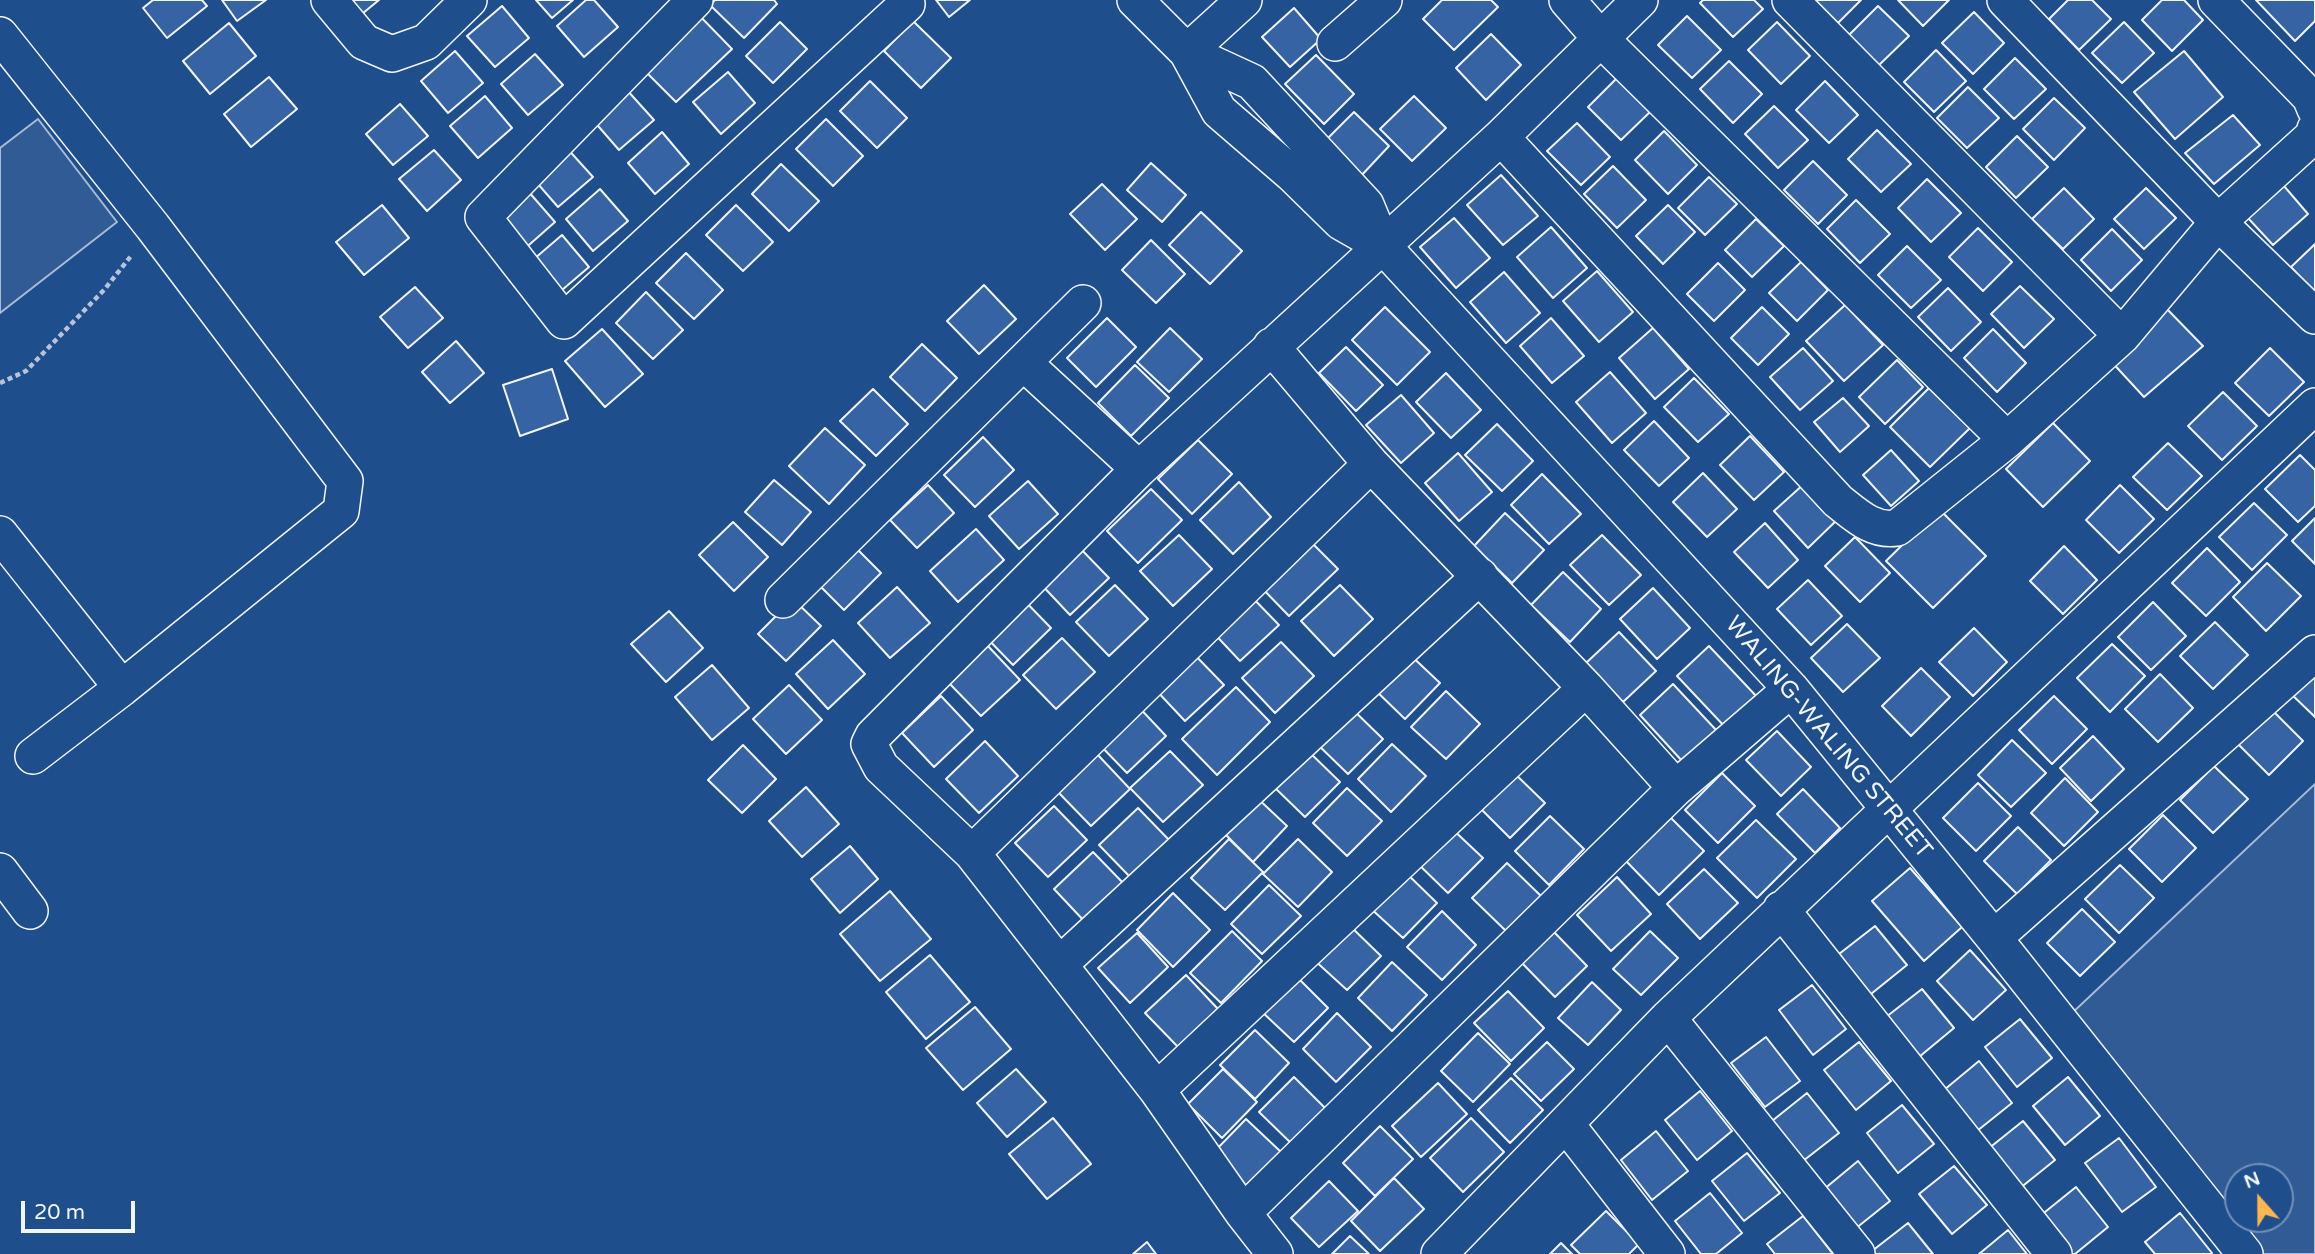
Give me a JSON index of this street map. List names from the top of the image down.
{
  "streets": {
    "street": ["WALING-WALING STREET"]
  },
  "scale_bar": "20 m",
  "north": "top"
}
